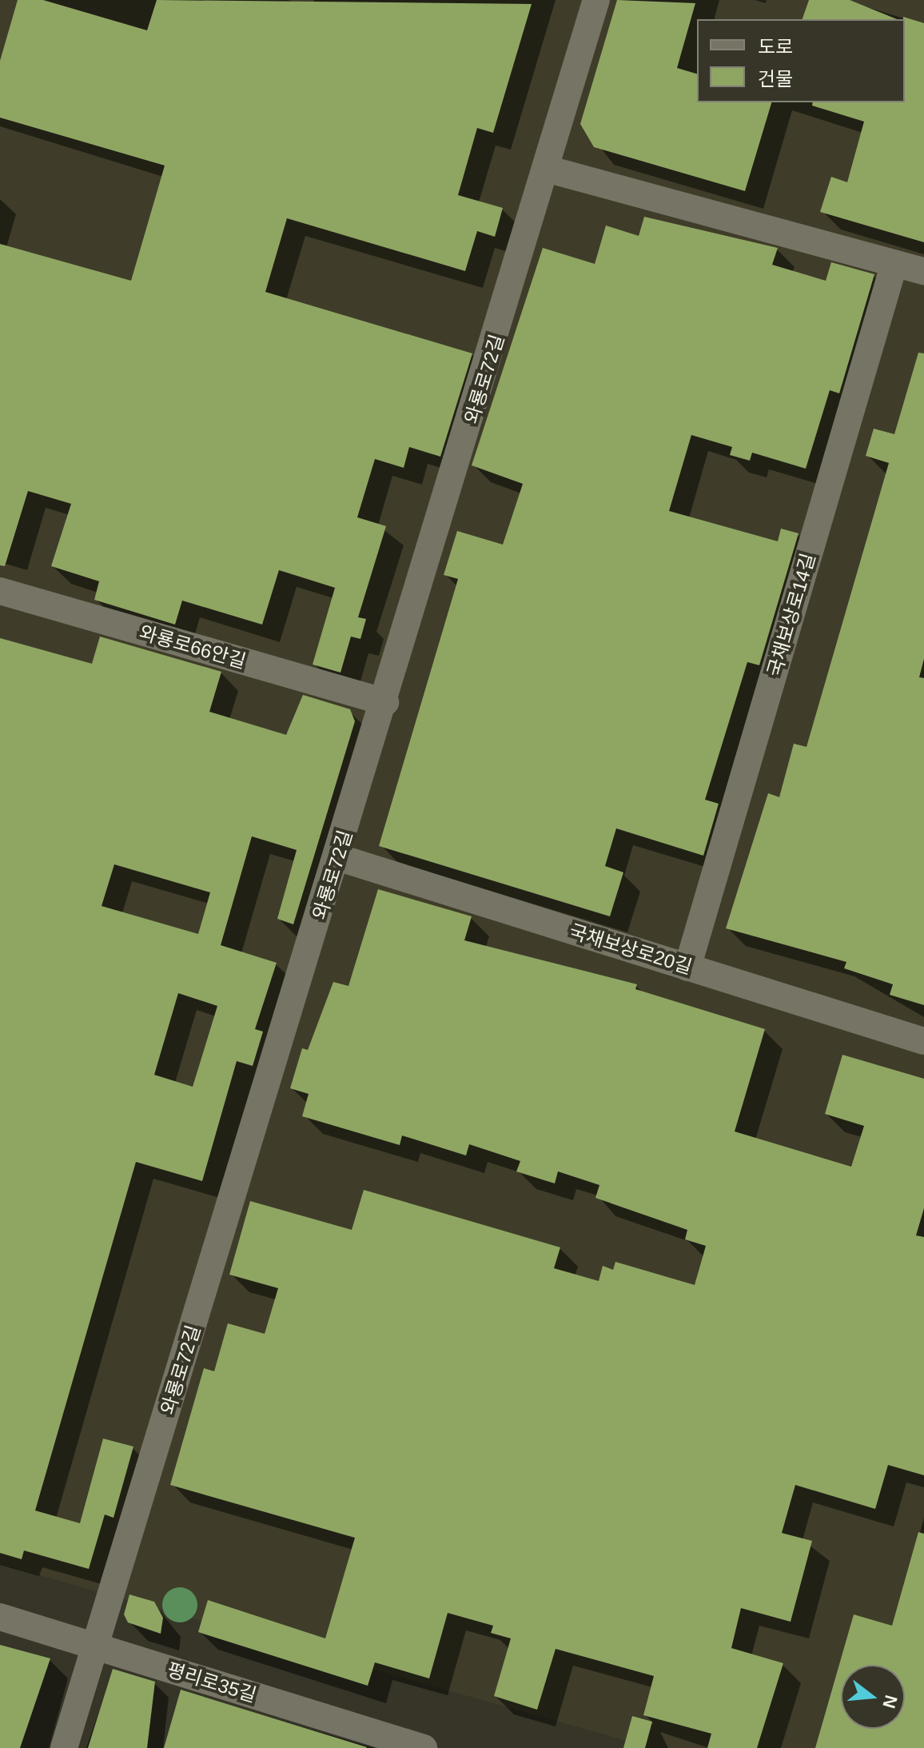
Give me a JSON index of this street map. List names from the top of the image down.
{
  "streets": {
    "street": [
      "와룡로72길",
      "국채보상로14길",
      "와룡로66안길",
      "국채보상로20길",
      "평리로35길"
    ]
  },
  "crossings": [
    ["와룡로72길", "와룡로66안길"],
    ["와룡로72길", "국채보상로20길"],
    ["와룡로72길", "평리로35길"],
    ["국채보상로14길", "국채보상로20길"]
  ],
  "legend": ["도로", "건물"],
  "north": "right"
}
